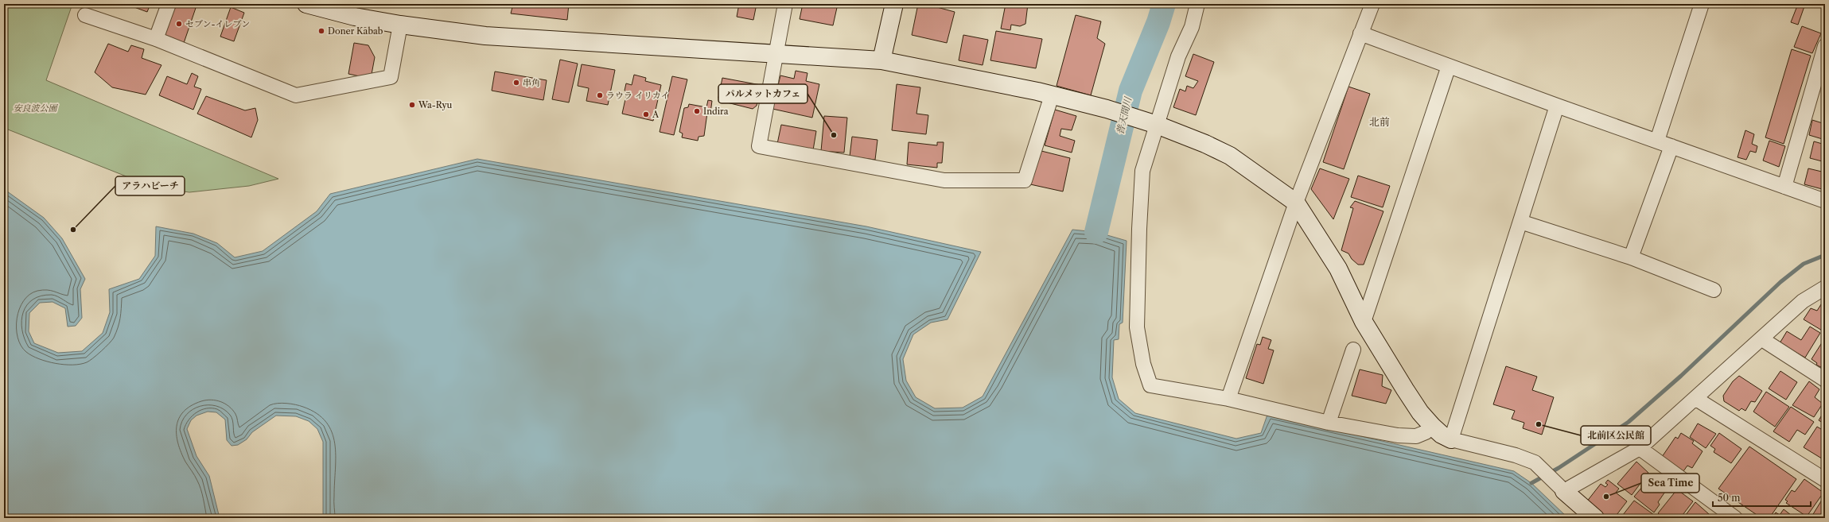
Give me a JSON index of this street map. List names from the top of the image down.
{
  "districts": ["北前"],
  "water": ["普天間川"],
  "parks": ["安良波公園"],
  "places": [
    "セブン-イレブン",
    "Doner Kabab",
    "串角",
    "ラウラ イリカイ",
    "Wa-Ryu",
    "Indira",
    "A",
    "パルメットカフェ",
    "アラハビーチ",
    "北前区公民館",
    "Sea Time"
  ],
  "scale_bar": "50 m"
}
